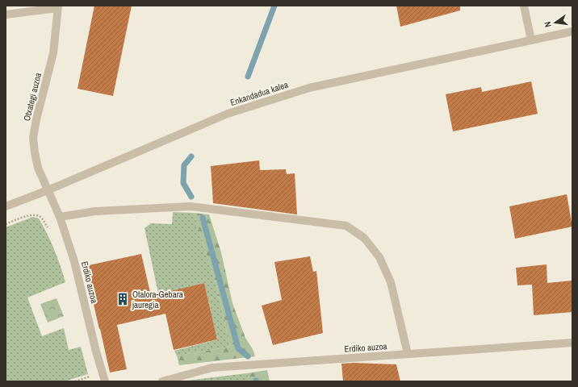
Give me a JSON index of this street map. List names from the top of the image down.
{
  "streets": {
    "street": ["Enkandadua kalea", "Otxategi auzoa", "Erdiko auzoa"]
  },
  "crossings": [
    ["Enkandadua kalea", "Otxategi auzoa"],
    ["Enkandadua kalea", "Erdiko auzoa"],
    ["Otxategi auzoa", "Erdiko auzoa"]
  ],
  "places": {
    "building": ["Otalora-Gebara jauregia"]
  },
  "north": "left"
}
